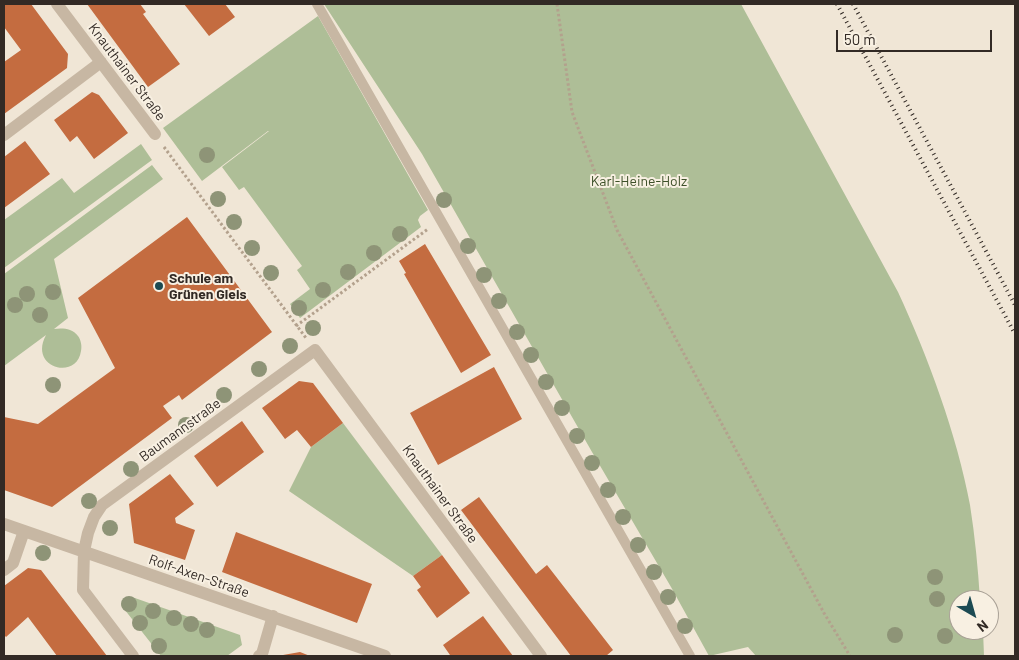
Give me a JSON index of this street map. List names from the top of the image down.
{
  "streets": {
    "street": ["Knauthainer Straße", "Baumannstraße", "Rolf-Axen-Straße"]
  },
  "crossings": [
    ["Knauthainer Straße", "Baumannstraße"],
    ["Baumannstraße", "Rolf-Axen-Straße"]
  ],
  "parks": ["Karl-Heine-Holz"],
  "places": ["Schule am Grünen Gleis"],
  "scale_bar": "50 m",
  "north": "bottom right"
}
